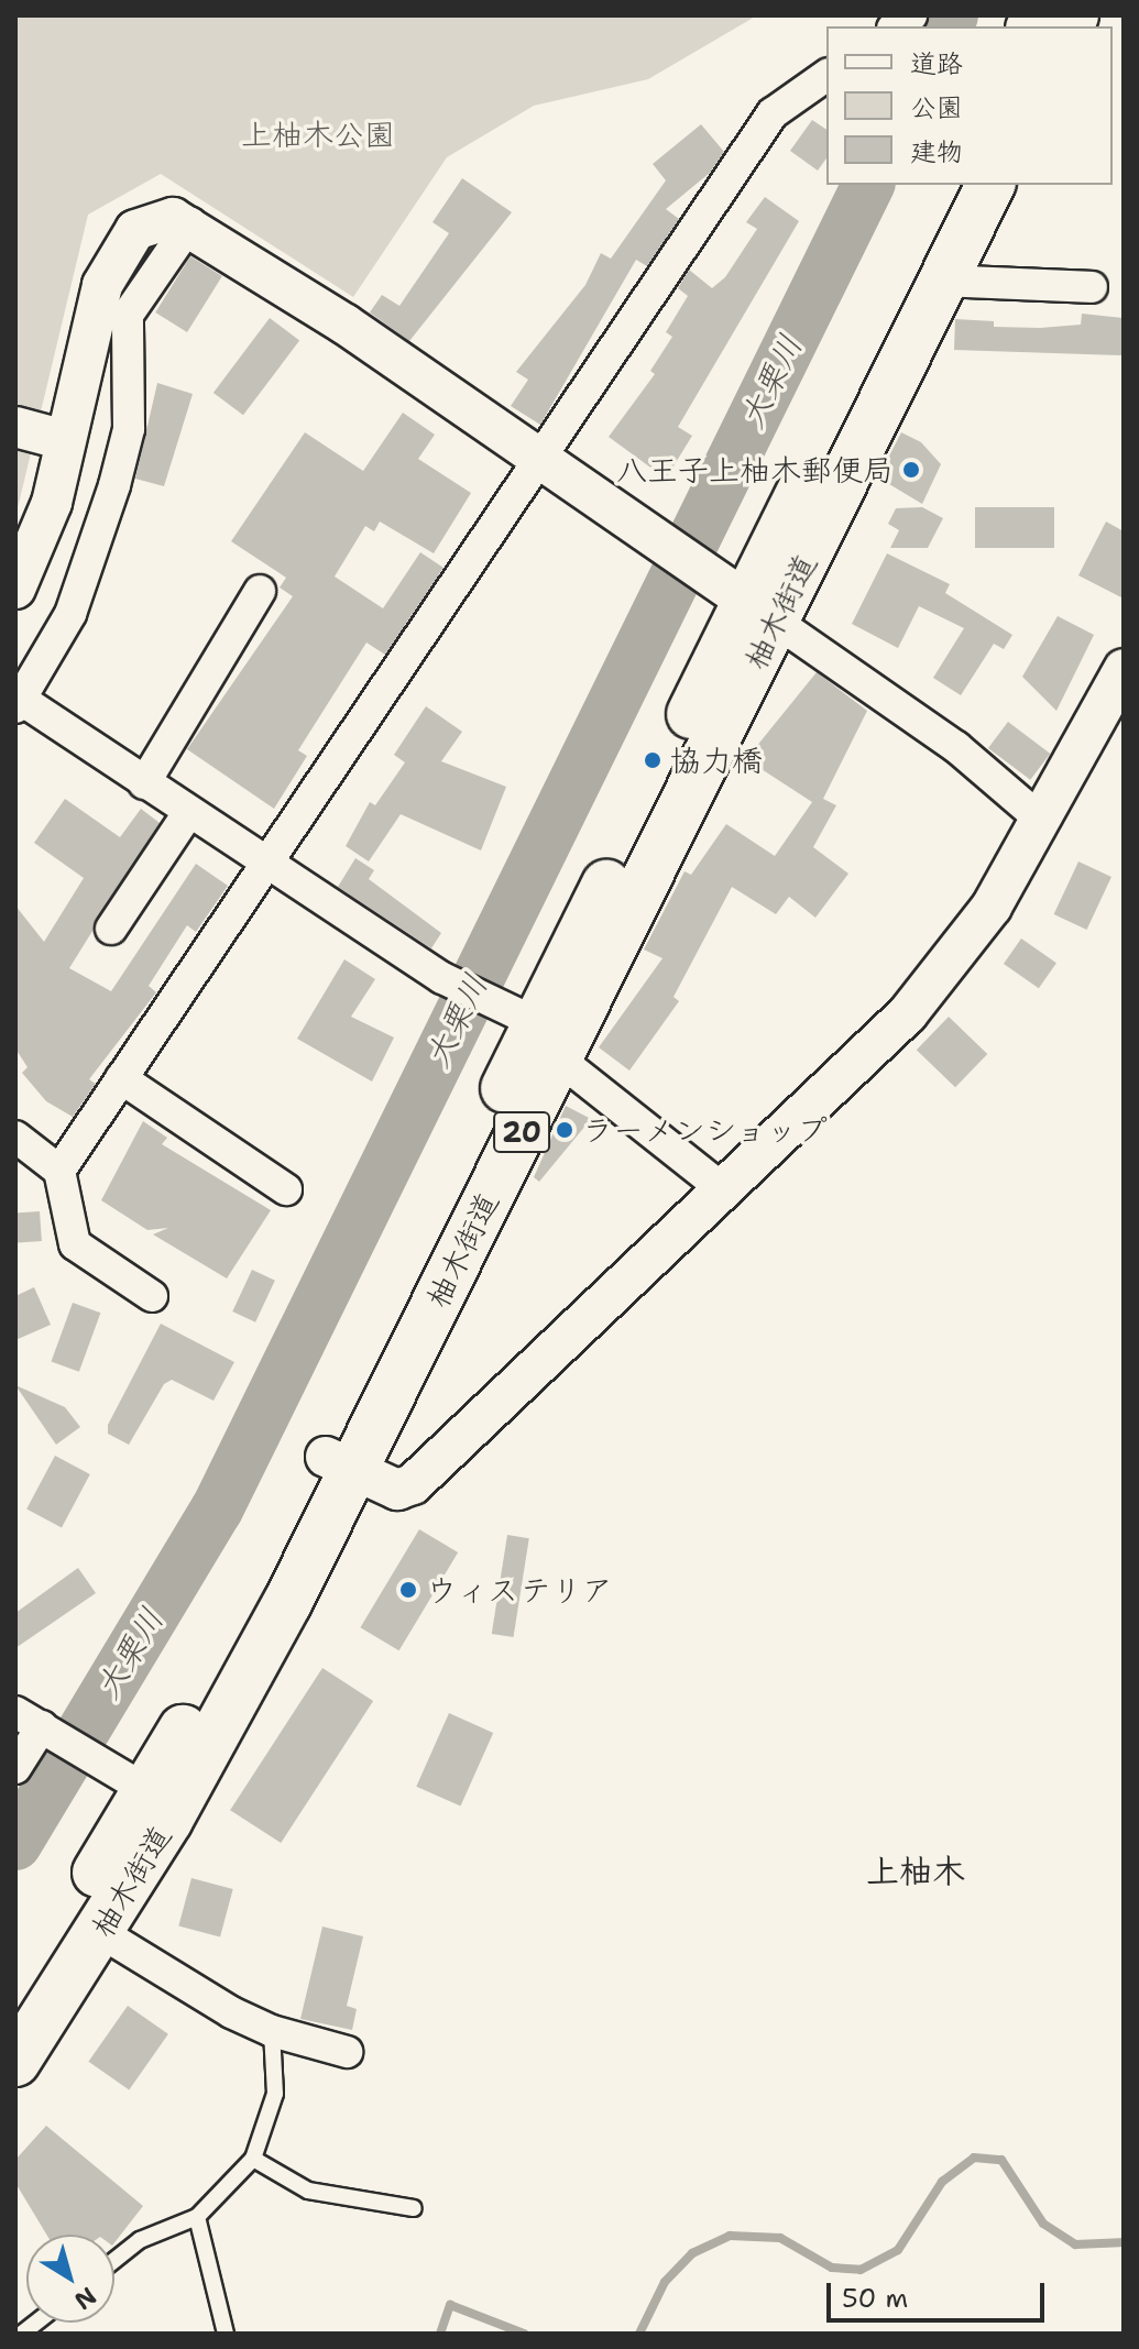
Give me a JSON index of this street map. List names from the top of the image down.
{
  "streets": {
    "main road": ["柚木街道", "20"]
  },
  "districts": ["上柚木"],
  "water": ["大栗川"],
  "parks": ["上柚木公園"],
  "places": [
    "八王子上柚木郵便局",
    "協力橋",
    "ラーメンショップ",
    "ウィステリア"
  ],
  "legend": ["道路", "公園", "建物"],
  "scale_bar": "50 m",
  "north": "bottom right"
}
